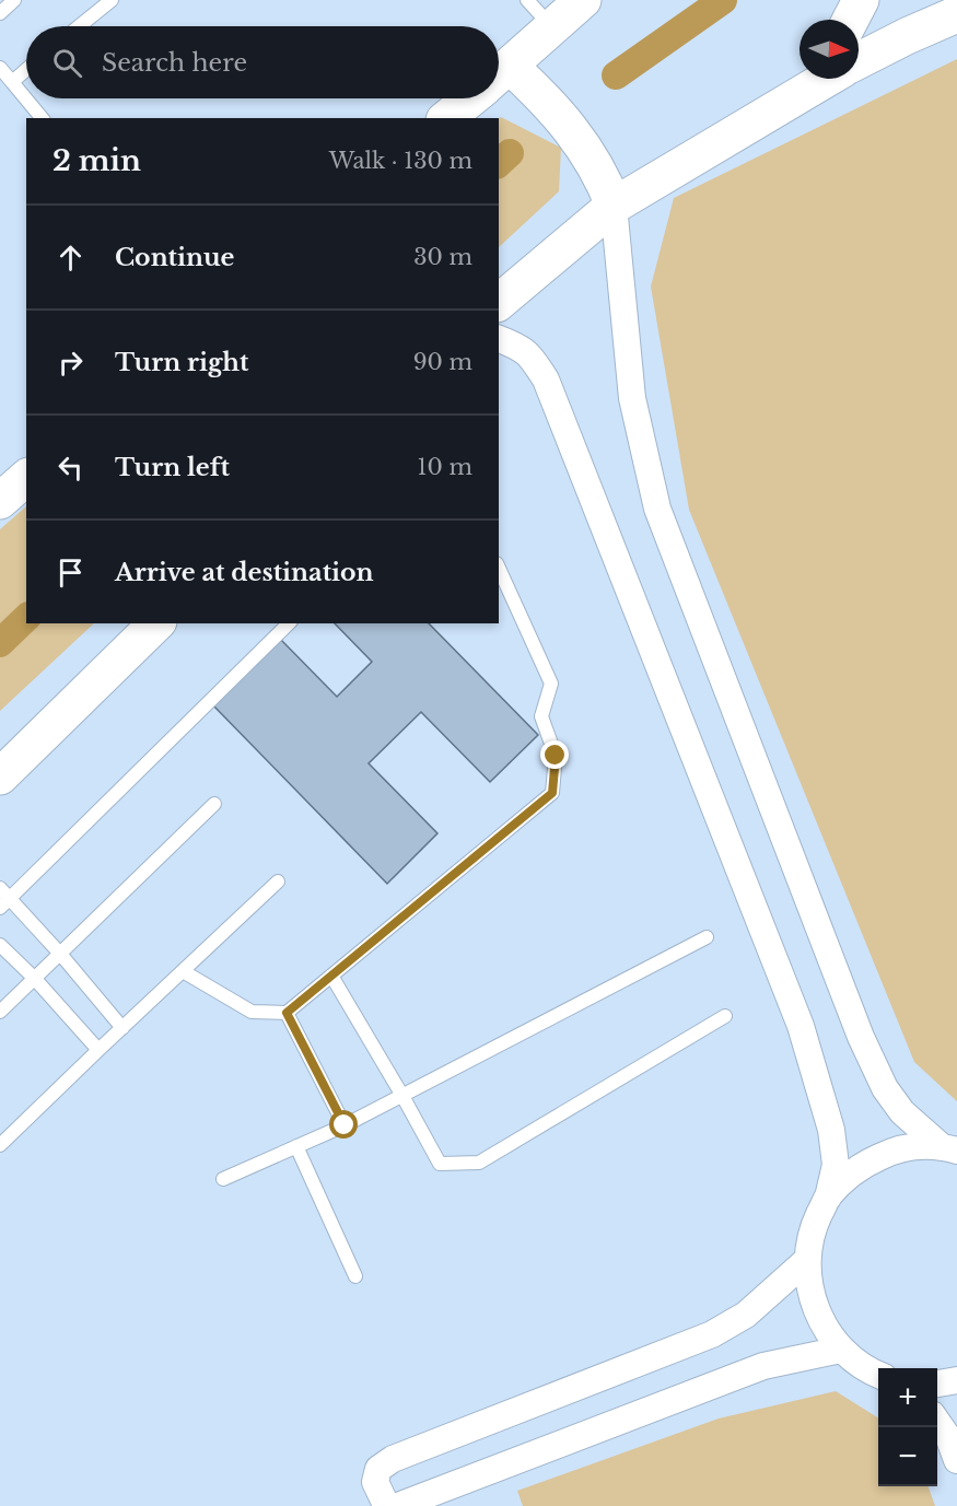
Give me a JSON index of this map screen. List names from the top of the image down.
{
  "north": "right",
  "page": {
    "search": "Search here",
    "heading": ["2 min", "Walk · 130 m"],
    "list": [
      ["Continue", "30 m"],
      ["Turn right", "90 m"],
      ["Turn left", "10 m"],
      "Arrive at destination"
    ],
    "map_buttons": ["+", "−"]
  }
}
